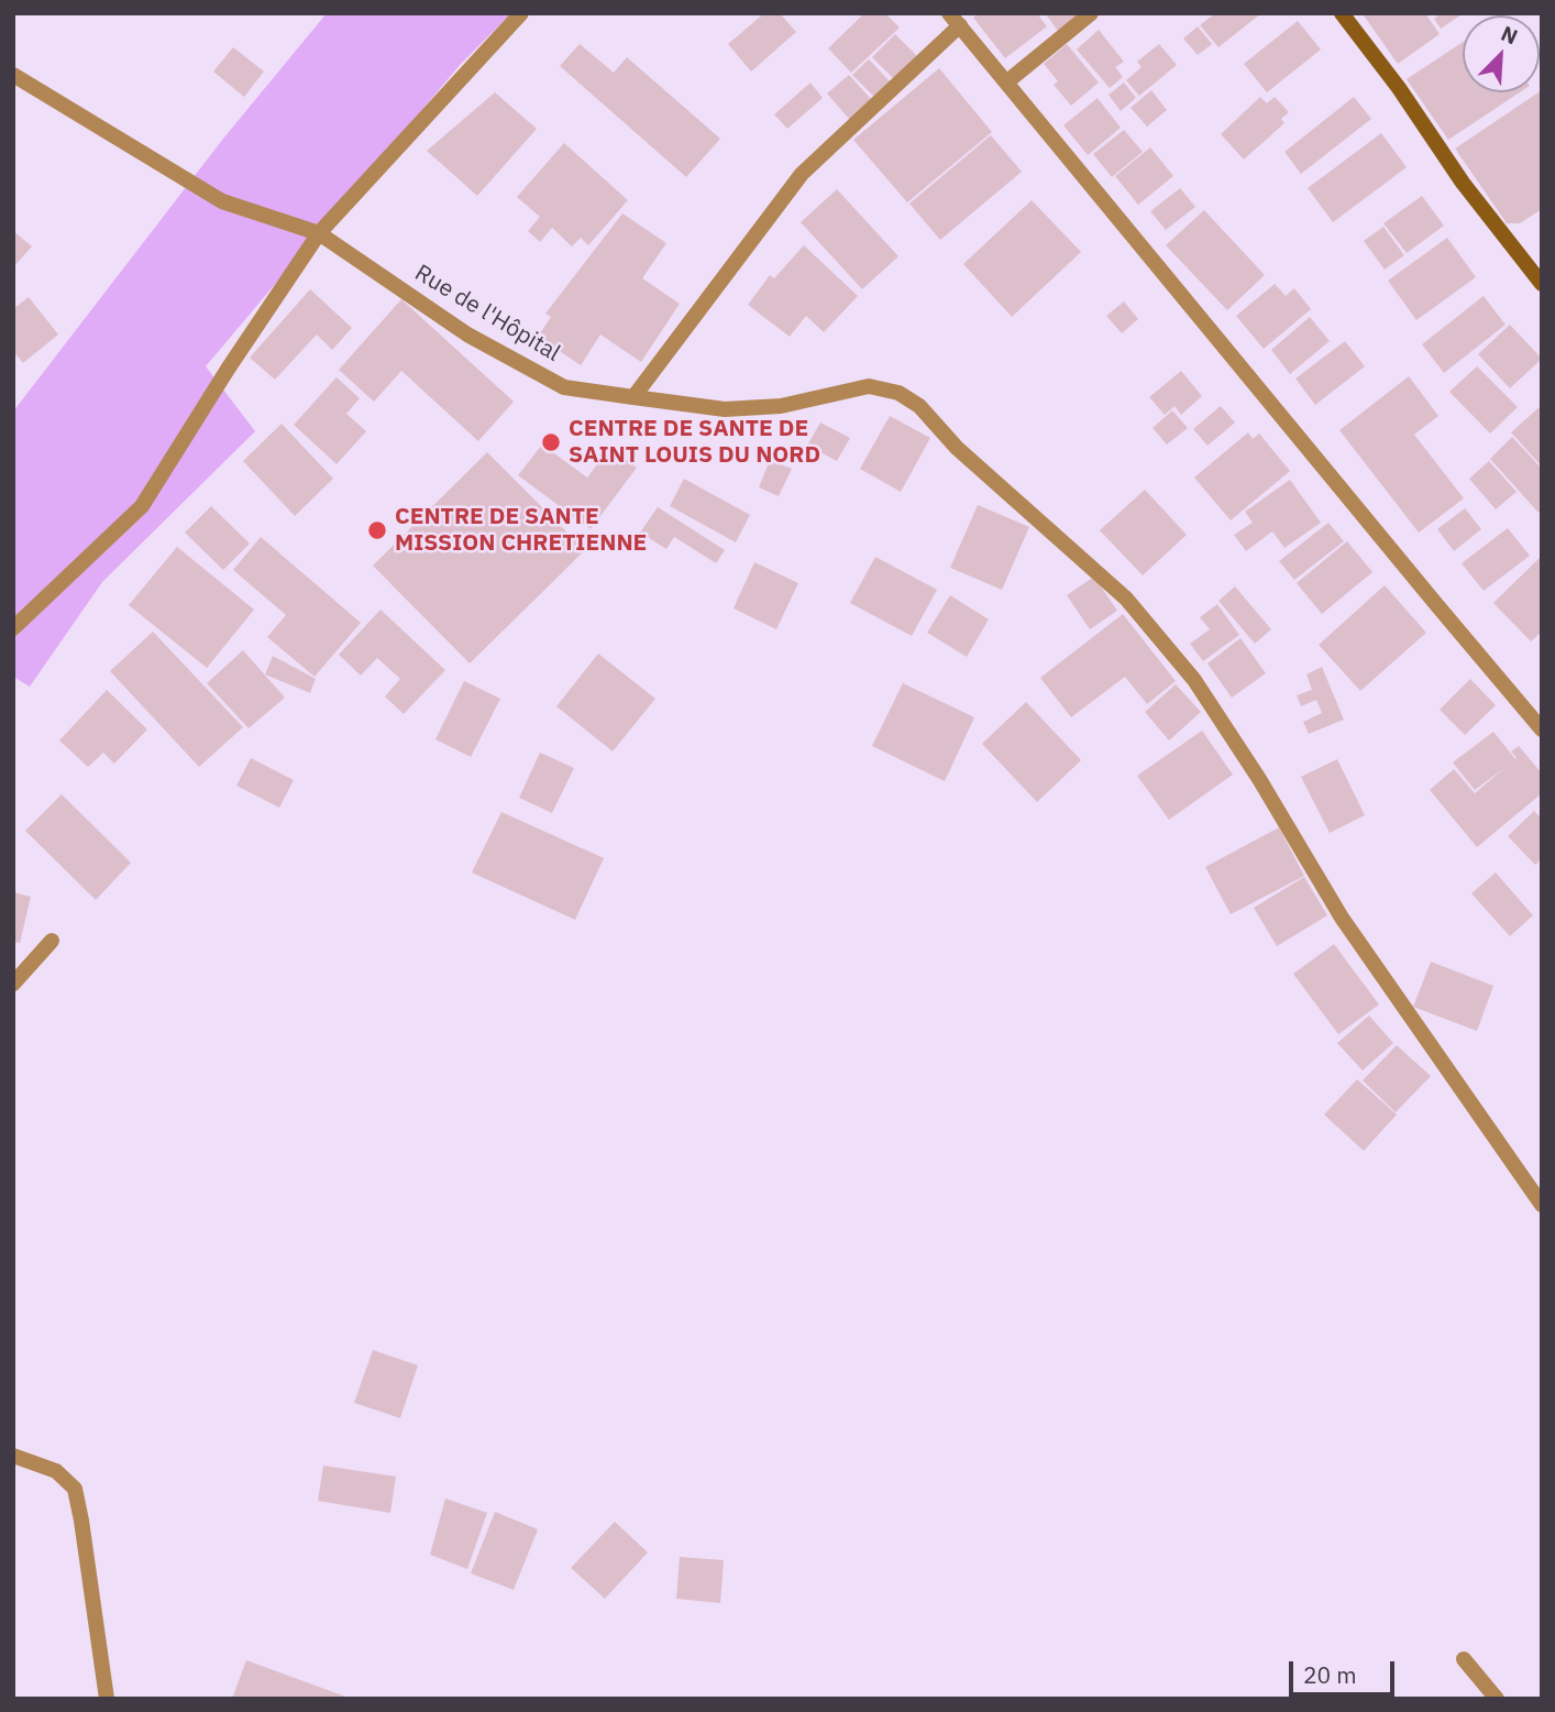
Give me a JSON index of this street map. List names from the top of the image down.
{
  "streets": {
    "street": ["Rue de l'Hôpital"]
  },
  "places": ["CENTRE DE SANTE DE SAINT LOUIS DU NORD", "CENTRE DE SANTE MISSION CHRETIENNE"],
  "scale_bar": "20 m",
  "north": "top right"
}
